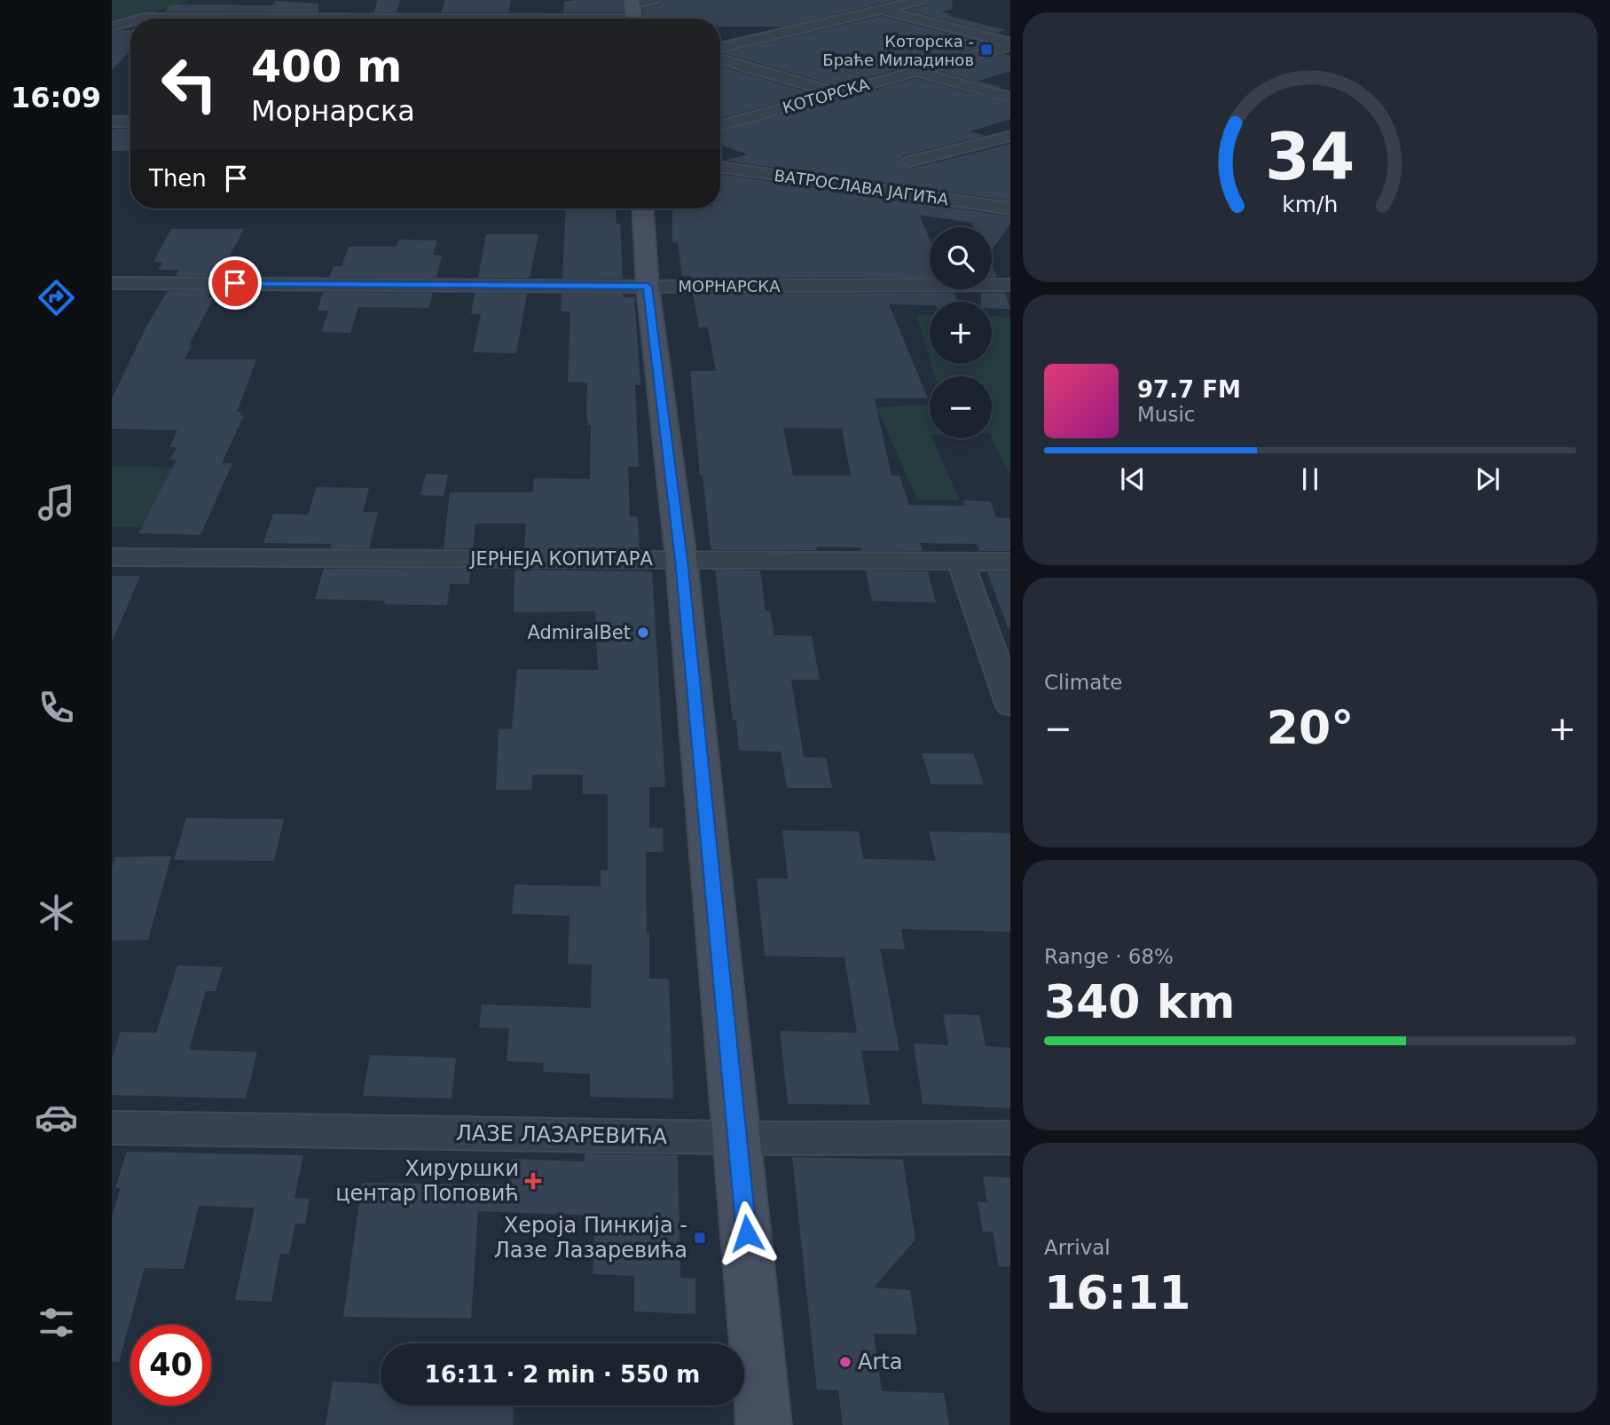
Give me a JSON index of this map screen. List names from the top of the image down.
{
  "streets": {
    "street": [
      "КОТОРСКА",
      "ВАТРОСЛАВА ЈАГИЋА",
      "МОРНАРСКА",
      "ЈЕРНЕЈА КОПИТАРА",
      "ЛАЗЕ ЛАЗАРЕВИЋА"
    ]
  },
  "places": {
    "transit": ["Которска - Браће Миладинов", "Хероја Пинкија - Лазе Лазаревића"],
    "other": ["AdmiralBet", "Arta"],
    "health": ["Хируршки центар Поповић"]
  },
  "page": {
    "tabs": "16:09",
    "turn": ["400 m", "Морнарска"],
    "then": "Then",
    "map_buttons": ["+", "−"],
    "song": ["97.7 FM", "Music"],
    "tile": [
      "Climate",
      ["Range · 68%", "340 km"],
      ["Arrival", "16:11"]
    ],
    "heat": ["−", "20°", "+"],
    "limit": "40",
    "trip": "16:11 · 2 min · 550 m",
    "gauge": ["34", "km/h"]
  }
}
